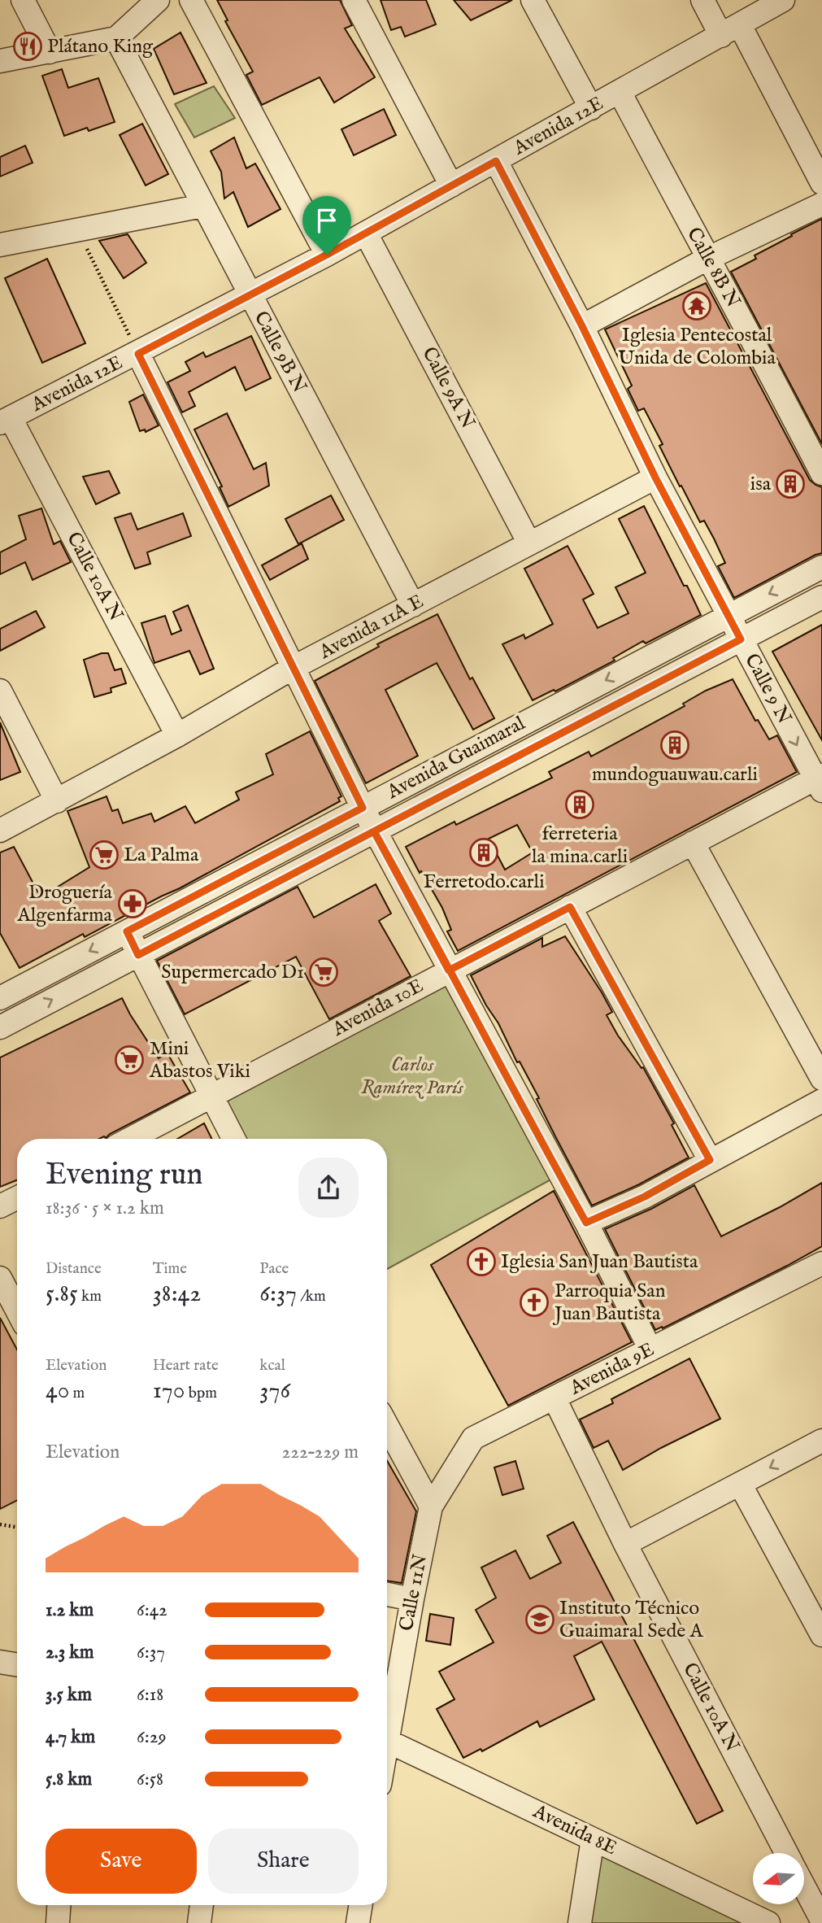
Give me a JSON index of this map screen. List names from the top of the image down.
{
  "streets": {
    "street": [
      "Avenida 12E",
      "Calle 8B N",
      "Calle 9B N",
      "Calle 9A N",
      "Calle 10A N",
      "Avenida 11A E",
      "Calle 9 N",
      "Avenida Guaimaral",
      "Avenida 10E",
      "Avenida 9E",
      "Calle 11N",
      "Avenida 8E"
    ]
  },
  "crossings": [
    ["Avenida 12E", "Calle 8B N"],
    ["Avenida 12E", "Calle 9B N"],
    ["Avenida 12E", "Calle 9A N"],
    ["Avenida 12E", "Calle 10A N"],
    ["Avenida 12E", "Calle 9 N"],
    ["Calle 9B N", "Avenida 11A E"],
    ["Calle 9A N", "Avenida 11A E"],
    ["Calle 10A N", "Avenida 11A E"],
    ["Calle 10A N", "Avenida 9E"],
    ["Avenida 11A E", "Calle 9 N"],
    ["Calle 9 N", "Avenida Guaimaral"],
    ["Calle 9 N", "Avenida 10E"],
    ["Avenida 9E", "Calle 11N"]
  ],
  "parks": ["Carlos Ramírez París"],
  "places": {
    "restaurant": ["Plátano King"],
    "temple": ["Iglesia Pentecostal Unida de Colombia"],
    "building": [
      "isa",
      "mundoguauwau.carli",
      "ferreteria la mina.carli",
      "Ferretodo.carli"
    ],
    "supermarket": ["La Palma", "Supermercado D1", "Mini Abastos Viki"],
    "pharmacy": ["Droguería Algenfarma"],
    "church": ["Iglesia San Juan Bautista", "Parroquia San Juan Bautista"],
    "school or university": ["Instituto Técnico Guaimaral Sede A"]
  },
  "north": "left",
  "page": {
    "heading": ["Evening run", "18:36 · 5 × 1.2 km"],
    "stats": [
      ["Distance", "5.85 km"],
      ["Time", "38:42"],
      ["Pace", "6:37 /km"],
      ["Elevation", "40 m"],
      ["Heart rate", "170 bpm"],
      ["kcal", "376"]
    ],
    "chart": ["Elevation", "222–229 m"],
    "list": [
      {
        "name": "1.2 km",
        "note": "6:42"
      },
      {
        "name": "2.3 km",
        "note": "6:37"
      },
      {
        "name": "3.5 km",
        "note": "6:18"
      },
      {
        "name": "4.7 km",
        "note": "6:29"
      },
      {
        "name": "5.8 km",
        "note": "6:58"
      }
    ],
    "buttons": ["Save", "Share"]
  }
}
